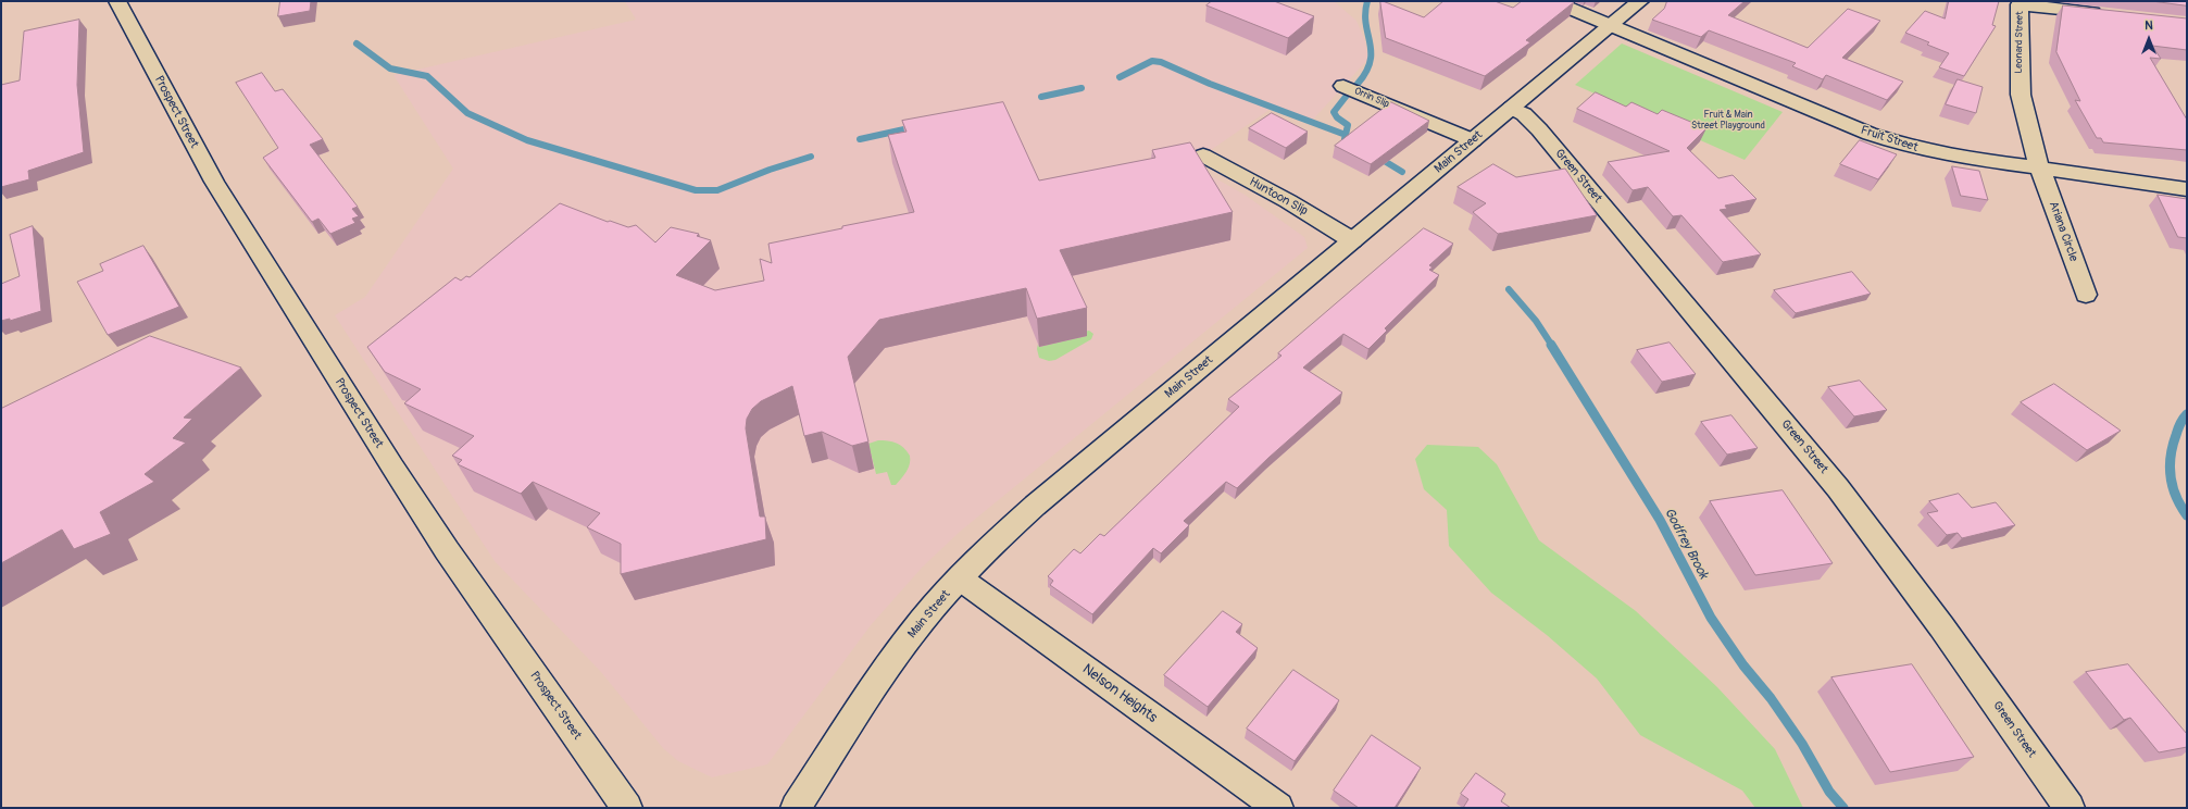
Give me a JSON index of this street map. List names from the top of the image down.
{
  "streets": {
    "street": [
      "Leonard Street",
      "Orrin Slip",
      "Prospect Street",
      "Fruit Street",
      "Main Street",
      "Green Street",
      "Huntoon Slip",
      "Ariana Circle",
      "Nelson Heights"
    ]
  },
  "crossings": [
    ["Leonard Street", "Fruit Street"],
    ["Leonard Street", "Ariana Circle"],
    ["Orrin Slip", "Main Street"],
    ["Fruit Street", "Main Street"],
    ["Fruit Street", "Ariana Circle"],
    ["Main Street", "Green Street"],
    ["Main Street", "Huntoon Slip"],
    ["Main Street", "Nelson Heights"]
  ],
  "water": ["Godfrey Brook"],
  "parks": ["Fruit & Main Street Playground"],
  "north": "top"
}
